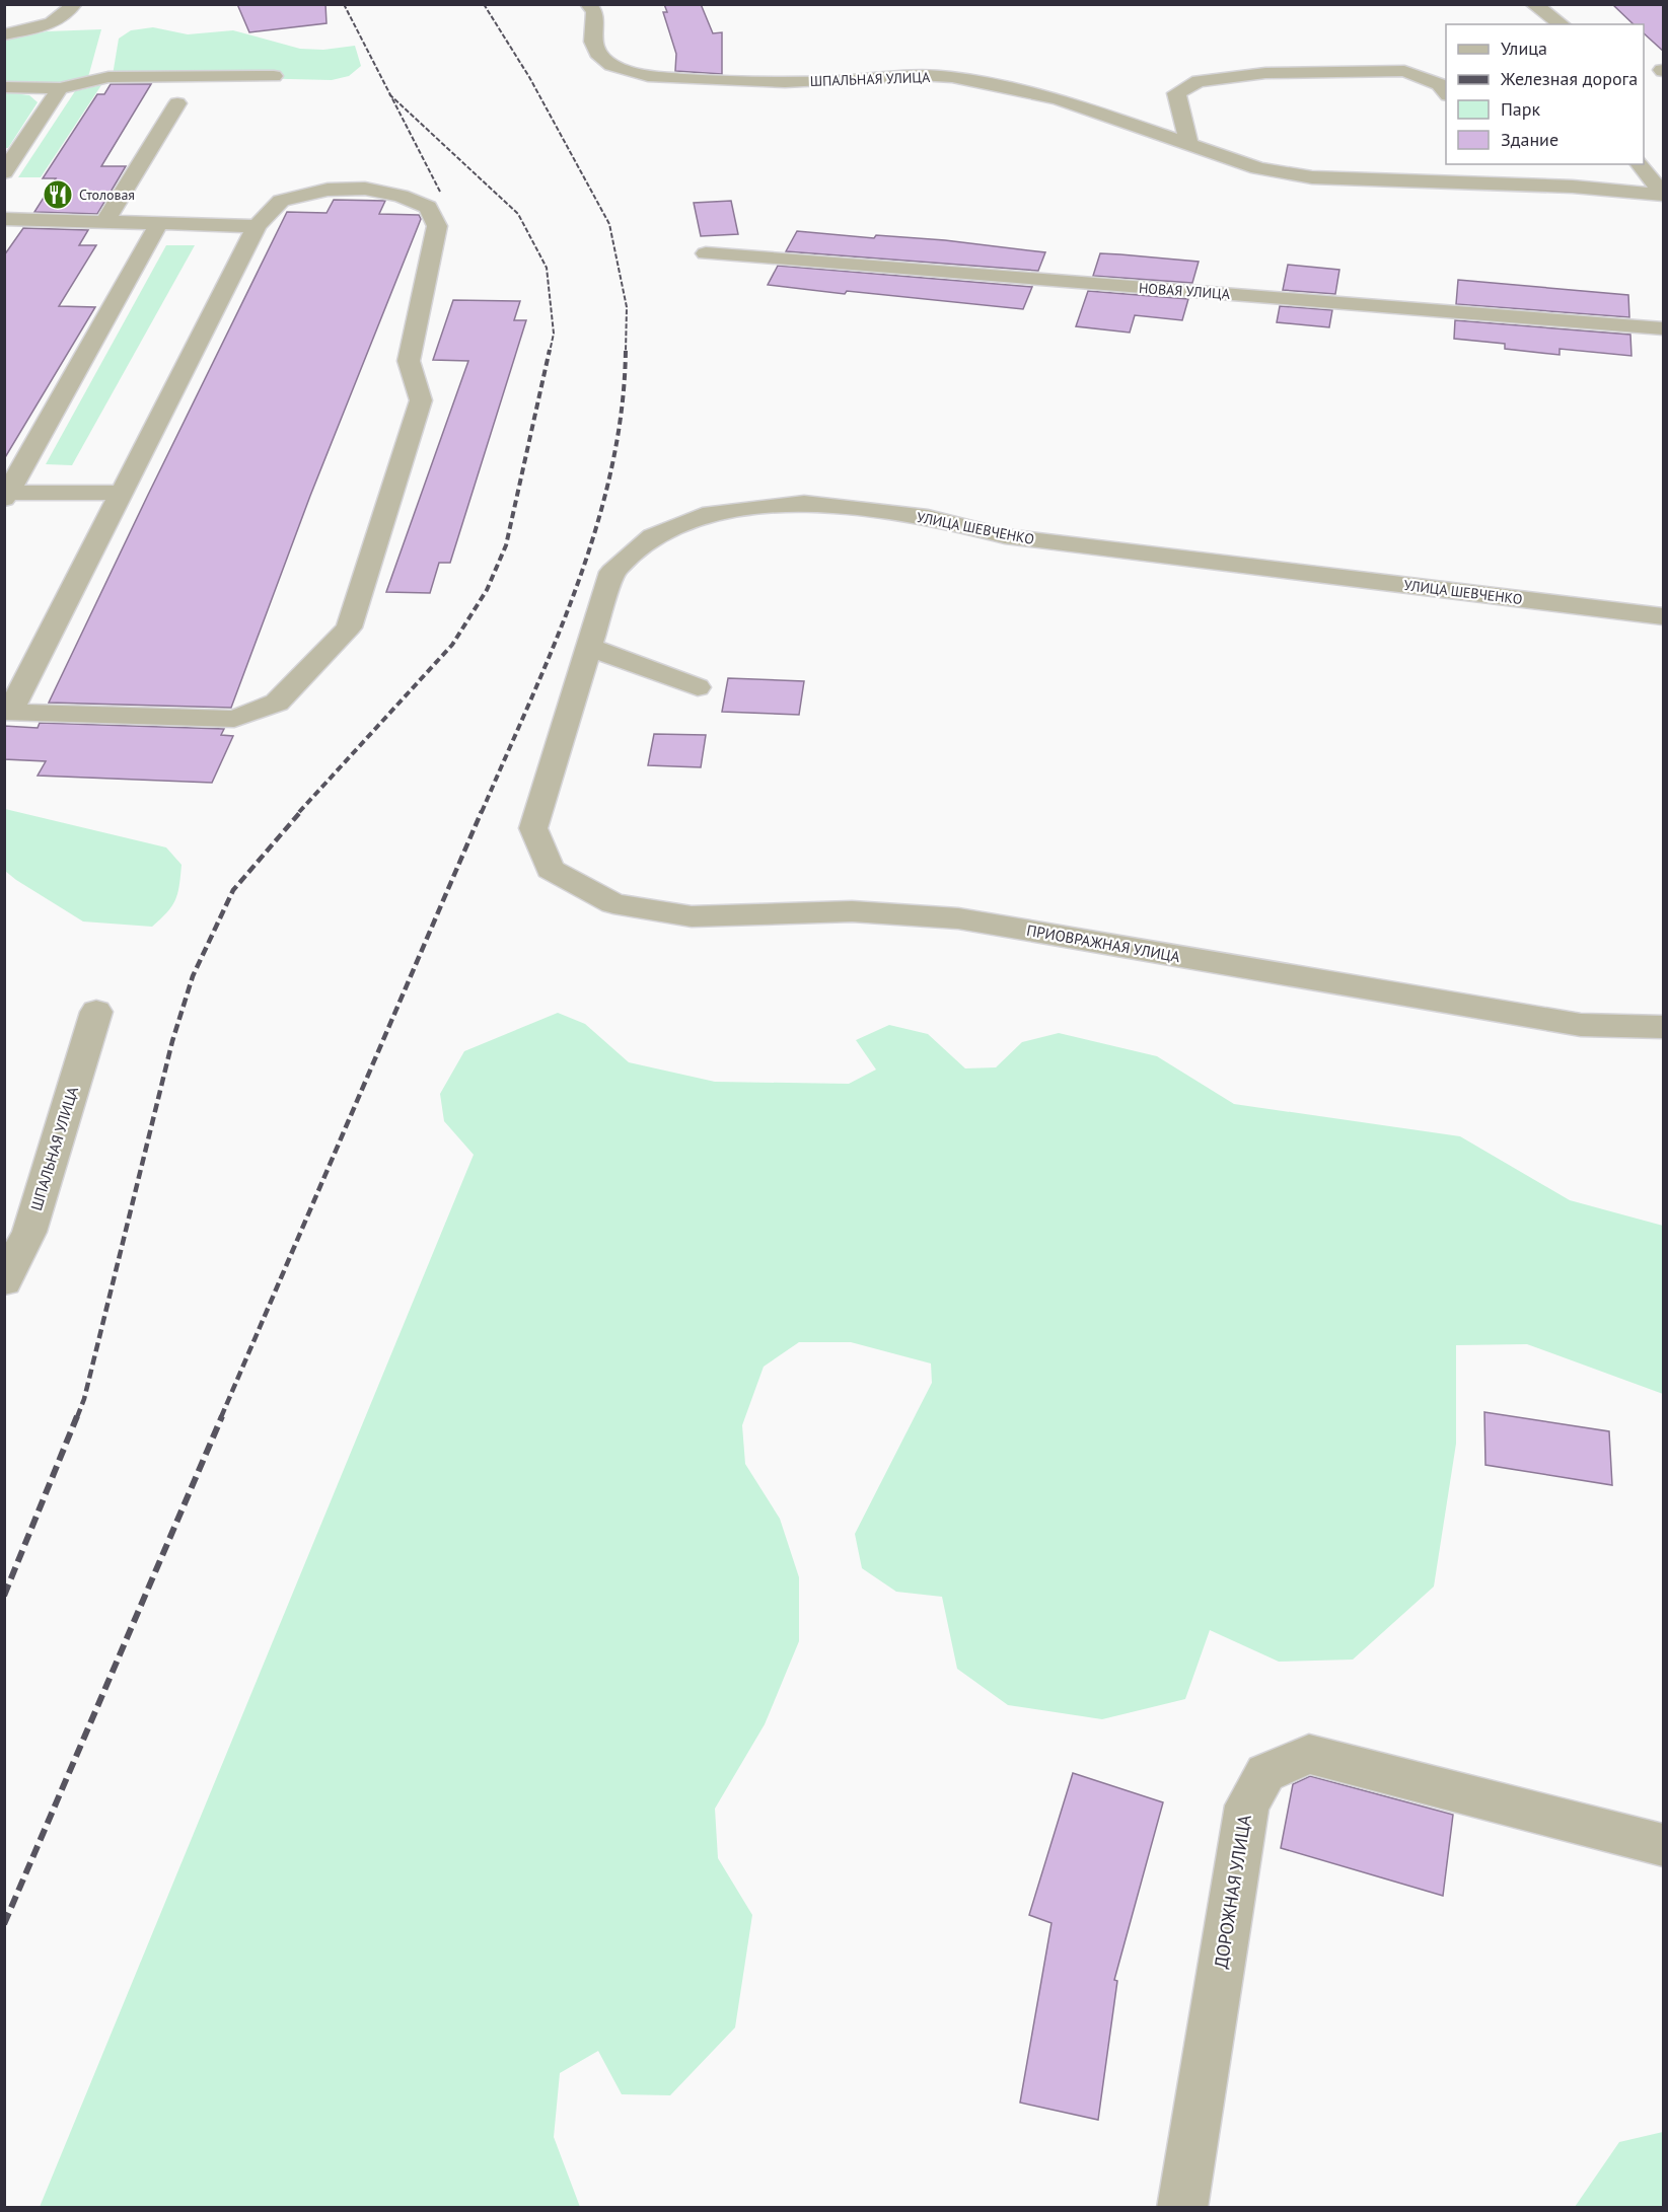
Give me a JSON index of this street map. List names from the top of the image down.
{
  "streets": {
    "street": [
      "ШПАЛЬНАЯ УЛИЦА",
      "НОВАЯ УЛИЦА",
      "УЛИЦА ШЕВЧЕНКО",
      "ПРИОВРАЖНАЯ УЛИЦА",
      "ДОРОЖНАЯ УЛИЦА"
    ]
  },
  "crossings": [
    ["УЛИЦА ШЕВЧЕНКО", "ПРИОВРАЖНАЯ УЛИЦА"]
  ],
  "places": {
    "restaurant": ["Столовая"]
  },
  "legend": [
    "Улица",
    "Железная дорога",
    "Парк",
    "Здание"
  ]
}
